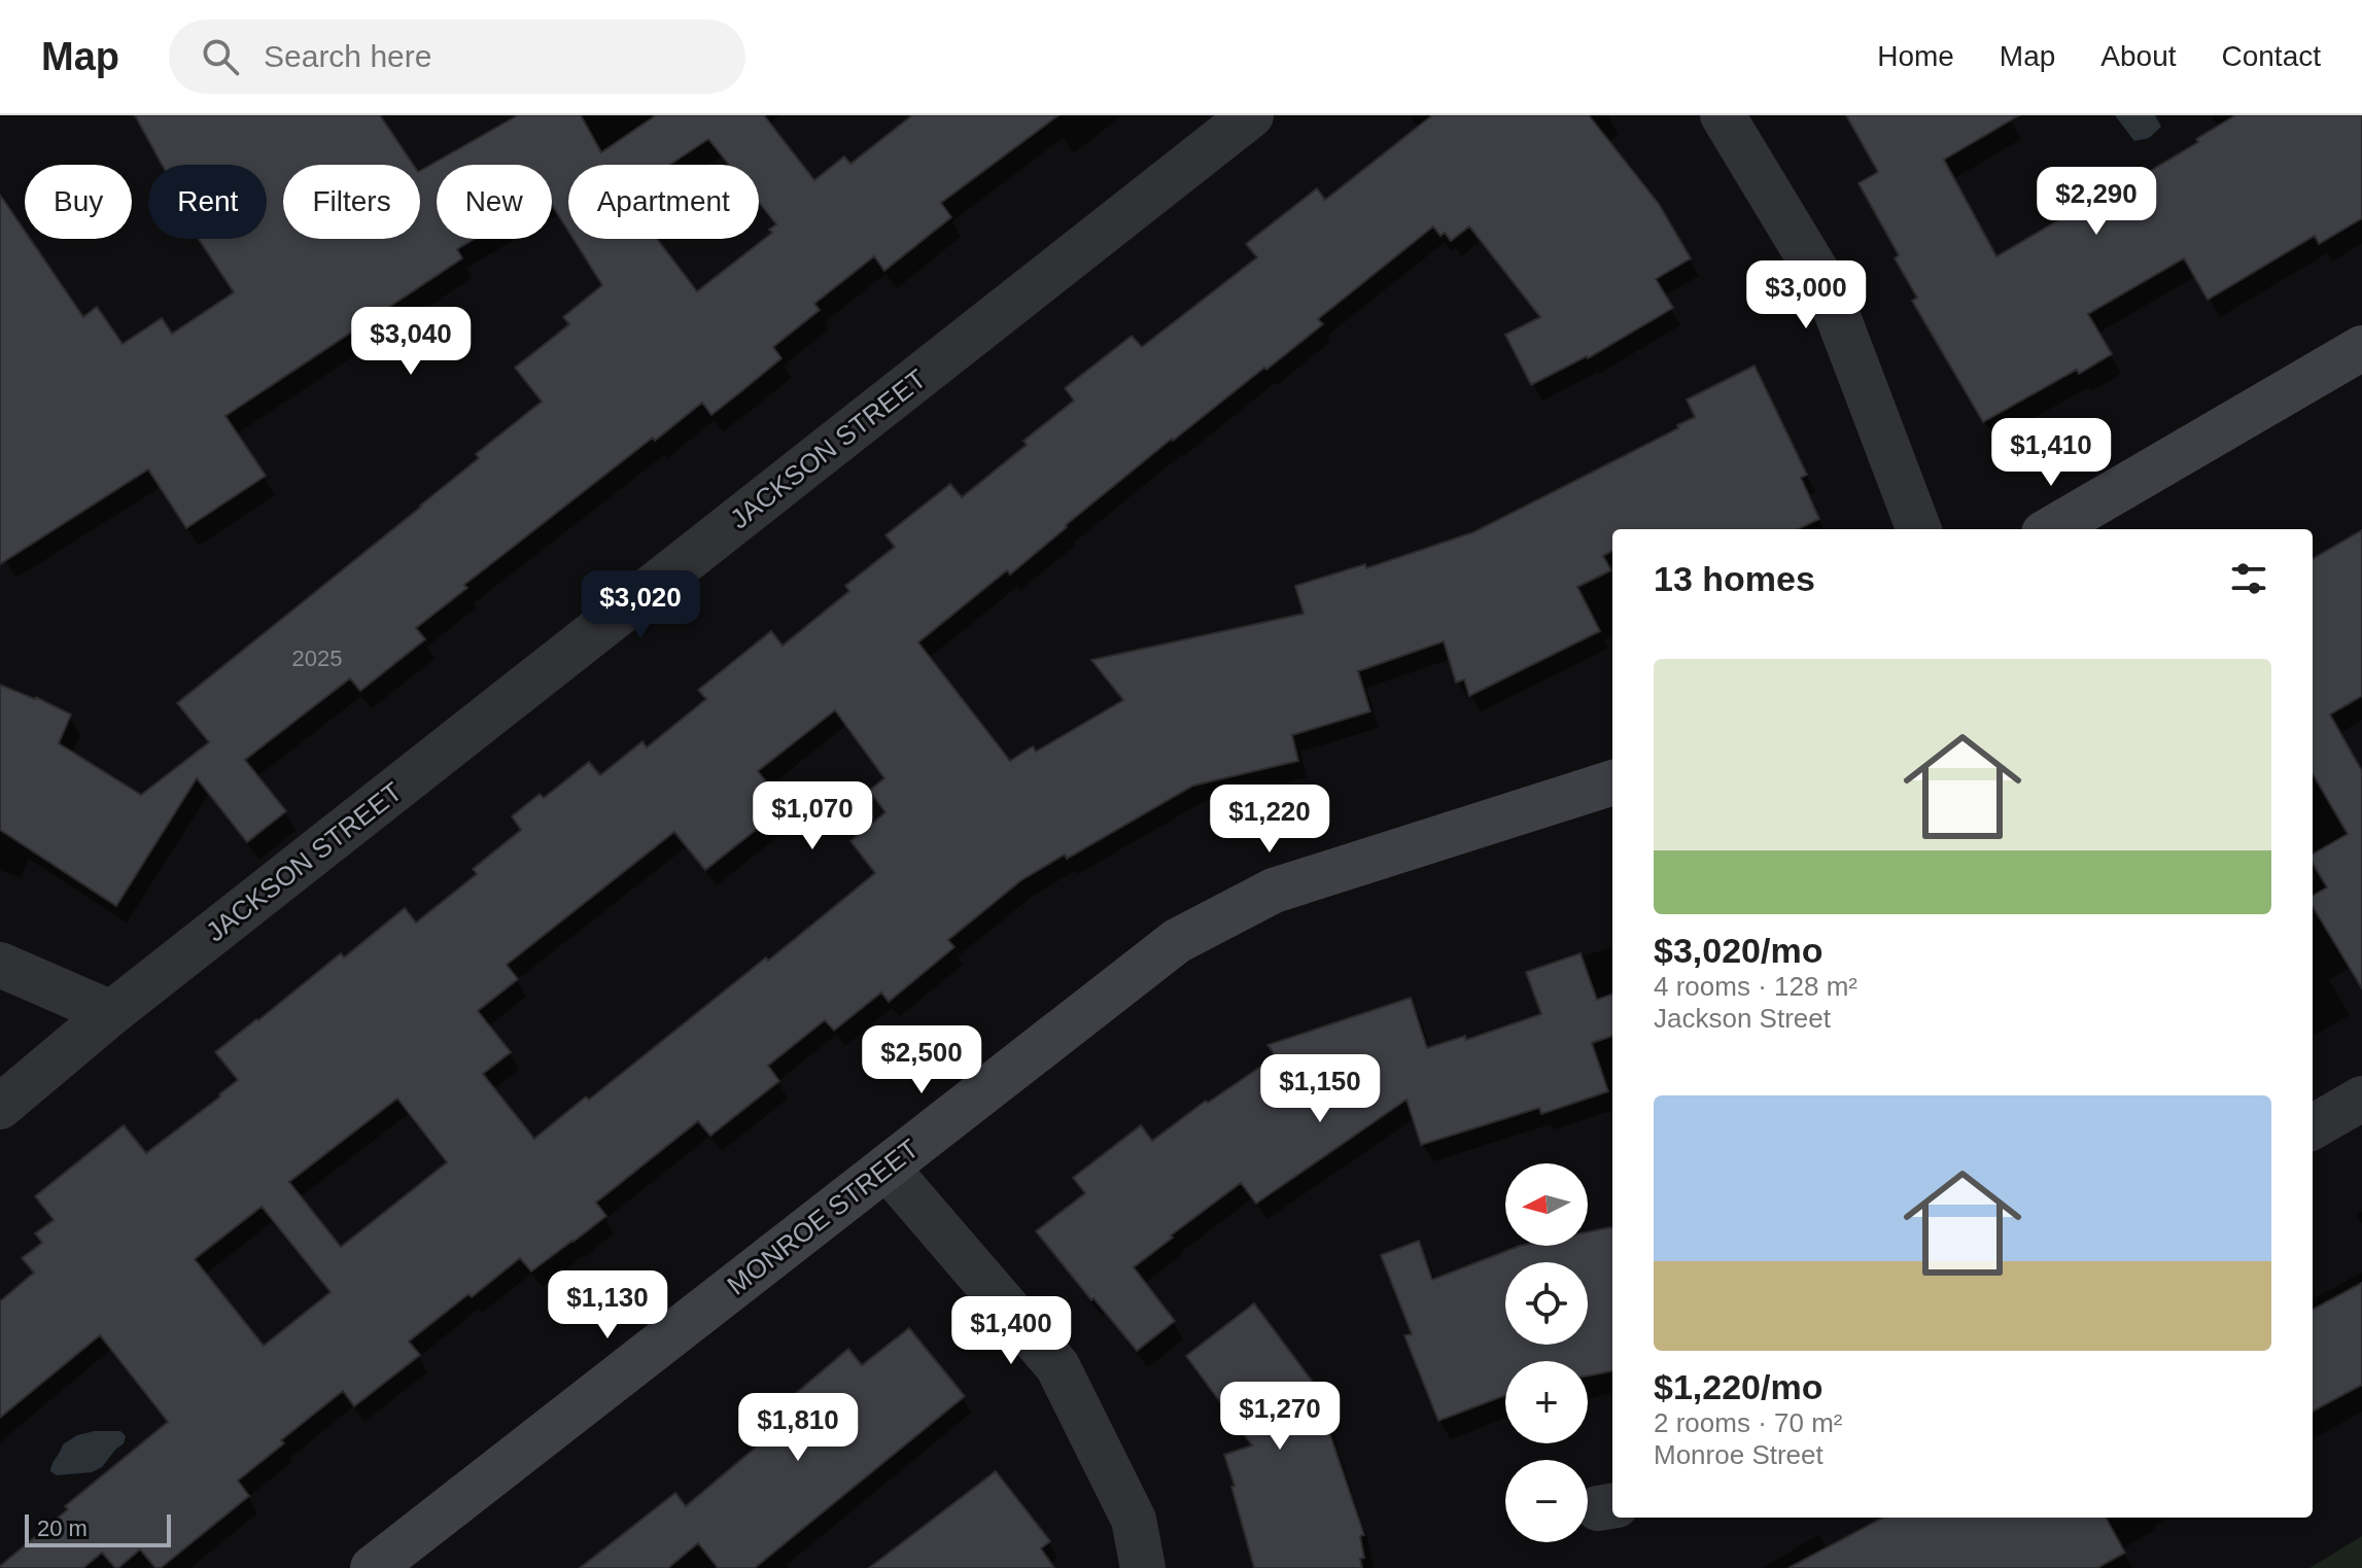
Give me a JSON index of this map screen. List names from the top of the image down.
{
  "streets": {
    "main road": ["MONROE STREET"],
    "street": ["JACKSON STREET"]
  },
  "house_numbers": ["2025"],
  "scale_bar": "20 m",
  "north": "left",
  "page": {
    "header": "Map",
    "search": "Search here",
    "nav": [
      "Home",
      "Map",
      "About",
      "Contact"
    ],
    "chip": [
      "Buy",
      "Rent",
      "Filters",
      "New",
      "Apartment"
    ],
    "price": [
      "$2,290",
      "$3,000",
      "$3,040",
      "$1,410",
      "$3,020",
      "$1,070",
      "$1,220",
      "$2,500",
      "$1,150",
      "$1,130",
      "$1,400",
      "$1,270",
      "$1,810"
    ],
    "heading": "13 homes",
    "list": [
      {
        "name": "$3,020/mo",
        "note": "4 rooms · 128 m² · Jackson Street"
      },
      {
        "name": "$1,220/mo",
        "note": "2 rooms · 70 m² · Monroe Street"
      }
    ],
    "map_buttons": ["+", "−"],
    "scale": "20 m"
  }
}
